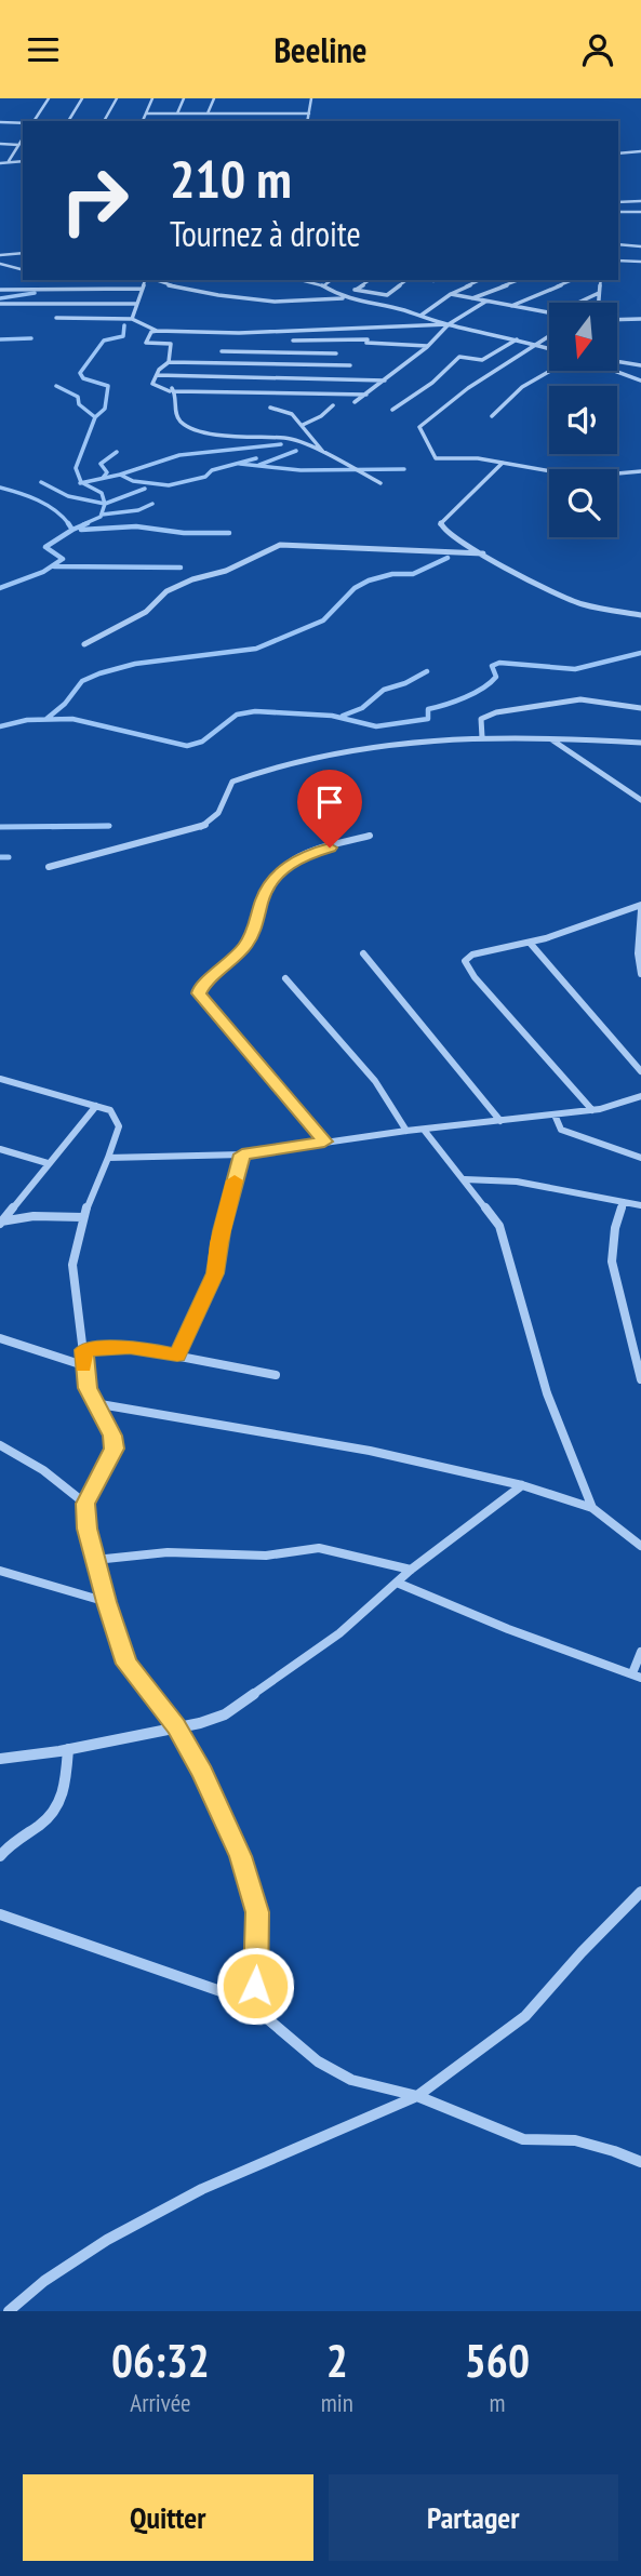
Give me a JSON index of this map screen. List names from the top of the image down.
{
  "north": "bottom",
  "page": {
    "header": "Beeline",
    "turn": ["210 m", "Tournez à droite"],
    "eta": [
      "06:32",
      "Arrivée",
      "2",
      "min",
      "560",
      "m"
    ],
    "buttons": ["Quitter", "Partager"]
  }
}
